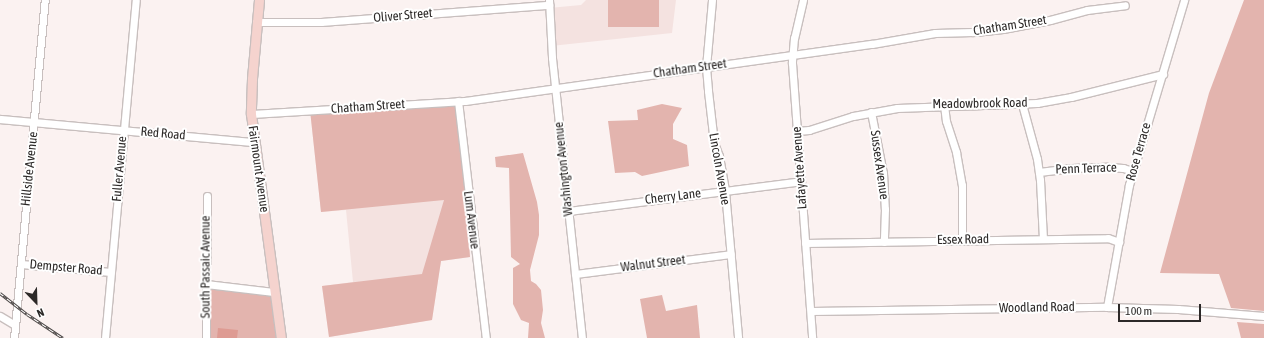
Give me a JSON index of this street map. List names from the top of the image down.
{
  "streets": {
    "main road": ["Fairmount Avenue"],
    "street": [
      "Oliver Street",
      "Chatham Street",
      "Meadowbrook Road",
      "Red Road",
      "Rose Terrace",
      "Sussex Avenue",
      "Lafayette Avenue",
      "Hillside Avenue",
      "Fuller Avenue",
      "Washington Avenue",
      "Lincoln Avenue",
      "Penn Terrace",
      "Cherry Lane",
      "Lum Avenue",
      "Essex Road",
      "Walnut Street",
      "South Passaic Avenue",
      "Dempster Road",
      "Woodland Road"
    ]
  },
  "crossings": [
    ["Oliver Street", "Fairmount Avenue"],
    ["Oliver Street", "Washington Avenue"],
    ["Chatham Street", "Lafayette Avenue"],
    ["Chatham Street", "Fairmount Avenue"],
    ["Chatham Street", "Washington Avenue"],
    ["Chatham Street", "Lincoln Avenue"],
    ["Chatham Street", "Lum Avenue"],
    ["Meadowbrook Road", "Rose Terrace"],
    ["Meadowbrook Road", "Sussex Avenue"],
    ["Meadowbrook Road", "Lafayette Avenue"],
    ["Red Road", "Hillside Avenue"],
    ["Red Road", "Fuller Avenue"],
    ["Red Road", "Fairmount Avenue"],
    ["Rose Terrace", "Penn Terrace"],
    ["Rose Terrace", "Essex Road"],
    ["Rose Terrace", "Woodland Road"],
    ["Sussex Avenue", "Essex Road"],
    ["Lafayette Avenue", "Cherry Lane"],
    ["Lafayette Avenue", "Essex Road"],
    ["Lafayette Avenue", "Woodland Road"],
    ["Hillside Avenue", "Dempster Road"],
    ["Fuller Avenue", "Dempster Road"],
    ["Washington Avenue", "Cherry Lane"],
    ["Washington Avenue", "Walnut Street"],
    ["Lincoln Avenue", "Cherry Lane"],
    ["Lincoln Avenue", "Walnut Street"]
  ],
  "scale_bar": "100 m",
  "north": "bottom right"
}
